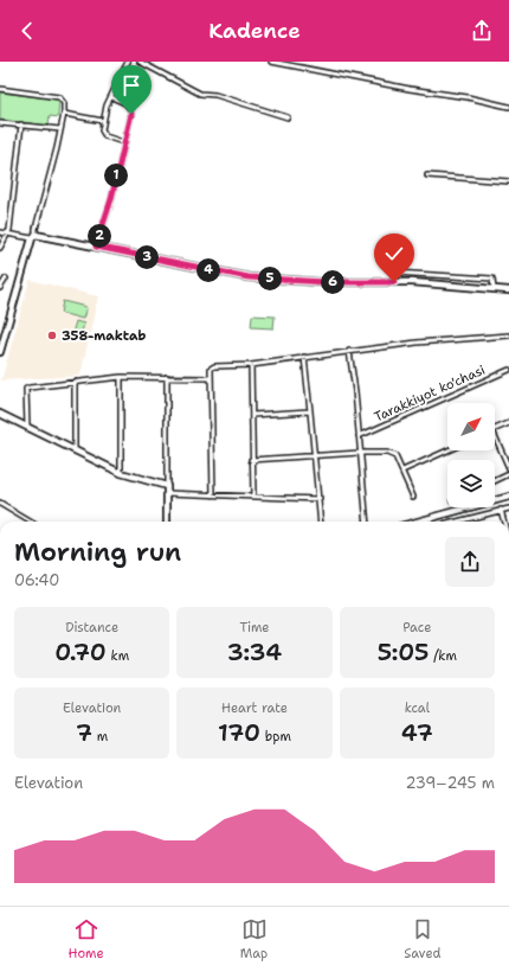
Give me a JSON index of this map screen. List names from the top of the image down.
{
  "streets": {
    "street": ["Tarakkiyot ko'chasi"]
  },
  "places": ["358-maktab"],
  "north": "top right",
  "page": {
    "header": "Kadence",
    "pins": [
      "1",
      "2",
      "3",
      "4",
      "5",
      "6"
    ],
    "heading": ["Morning run", "06:40"],
    "stats": [
      ["Distance", "0.70 km"],
      ["Time", "3:34"],
      ["Pace", "5:05 /km"],
      ["Elevation", "7 m"],
      ["Heart rate", "170 bpm"],
      ["kcal", "47"]
    ],
    "chart": ["Elevation", "239–245 m"],
    "tabs": ["Home", "Map", "Saved"]
  }
}
